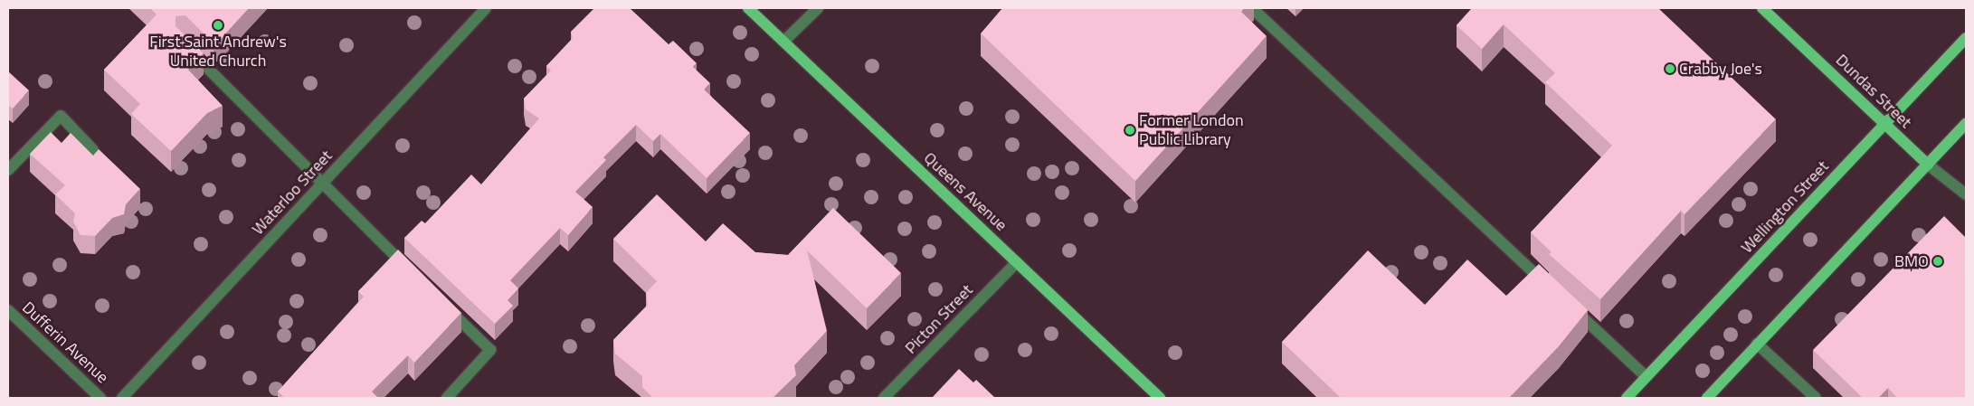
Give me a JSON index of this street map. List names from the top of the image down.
{
  "streets": {
    "main road": ["Dundas Street", "Queens Avenue", "Wellington Street"],
    "street": ["Waterloo Street", "Picton Street", "Dufferin Avenue"]
  },
  "crossings": [
    ["Dundas Street", "Wellington Street"],
    ["Queens Avenue", "Picton Street"]
  ],
  "places": [
    "First Saint Andrew's United Church",
    "Crabby Joe's",
    "Former London Public Library",
    "BMO"
  ]
}
